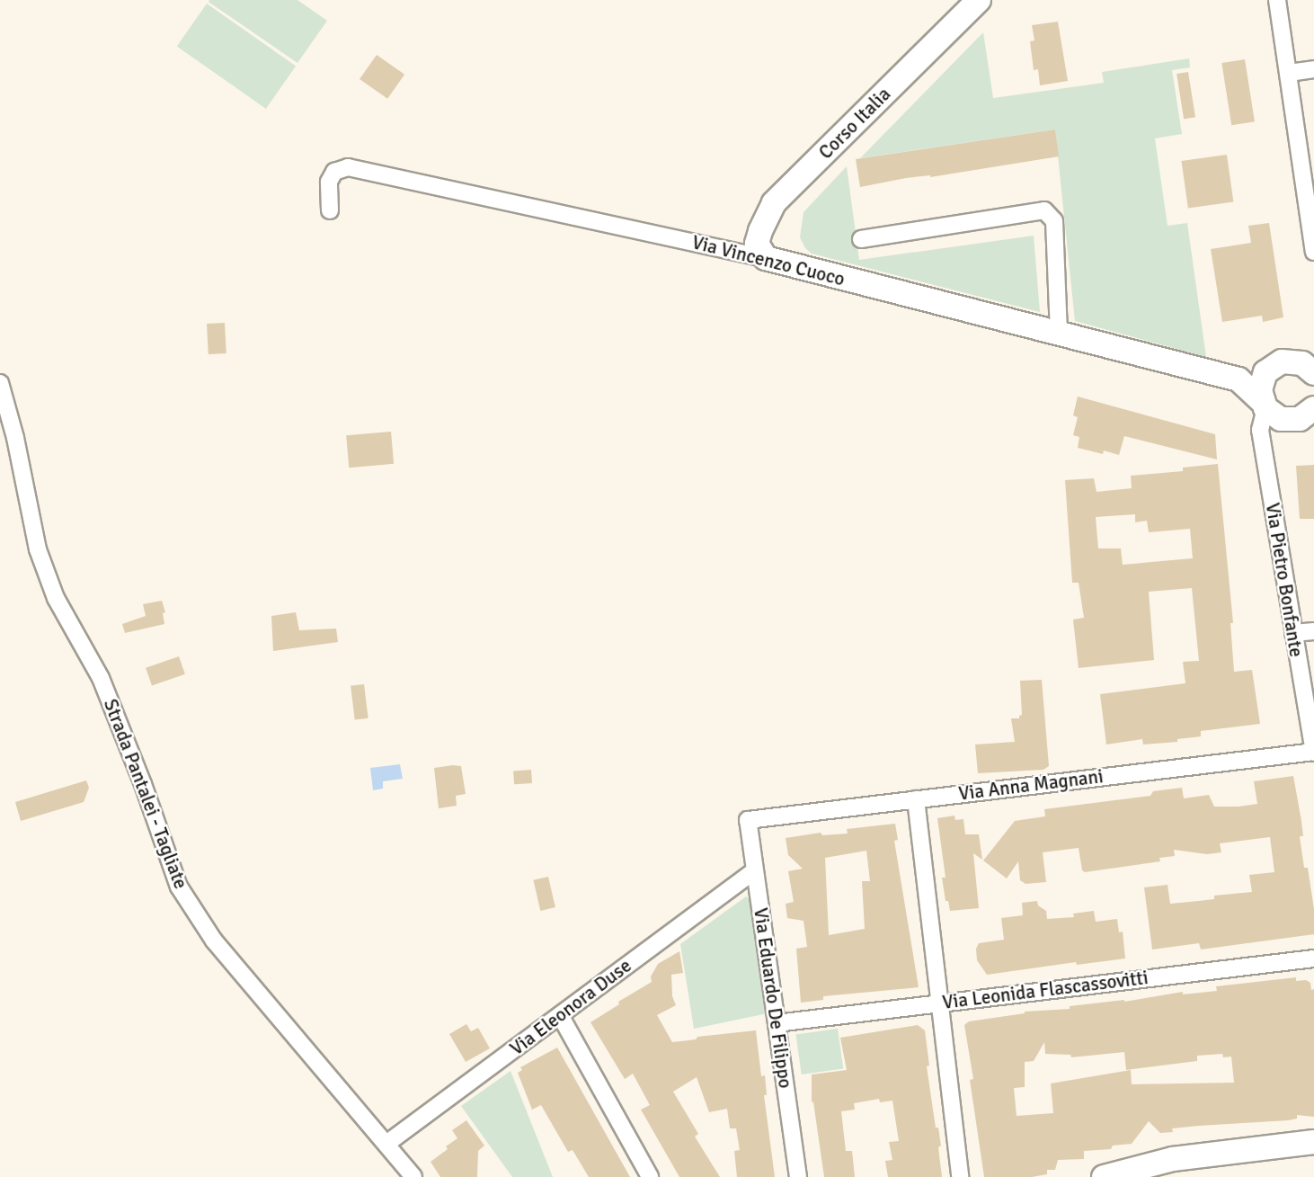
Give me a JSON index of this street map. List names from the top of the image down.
{
  "streets": {
    "street": [
      "Corso Italia",
      "Via Vincenzo Cuoco",
      "Via Pietro Bonfante",
      "Via Anna Magnani",
      "Strada Pantalei - Tagliate",
      "Via Leonida Flascassovitti",
      "Via Eduardo De Filippo",
      "Via Eleonora Duse"
    ]
  },
  "crossings": [
    ["Corso Italia", "Via Vincenzo Cuoco"],
    ["Via Vincenzo Cuoco", "Via Pietro Bonfante"],
    ["Via Pietro Bonfante", "Via Anna Magnani"],
    ["Via Anna Magnani", "Via Eduardo De Filippo"],
    ["Strada Pantalei - Tagliate", "Via Eleonora Duse"],
    ["Via Leonida Flascassovitti", "Via Eduardo De Filippo"],
    ["Via Eduardo De Filippo", "Via Eleonora Duse"]
  ]
}
